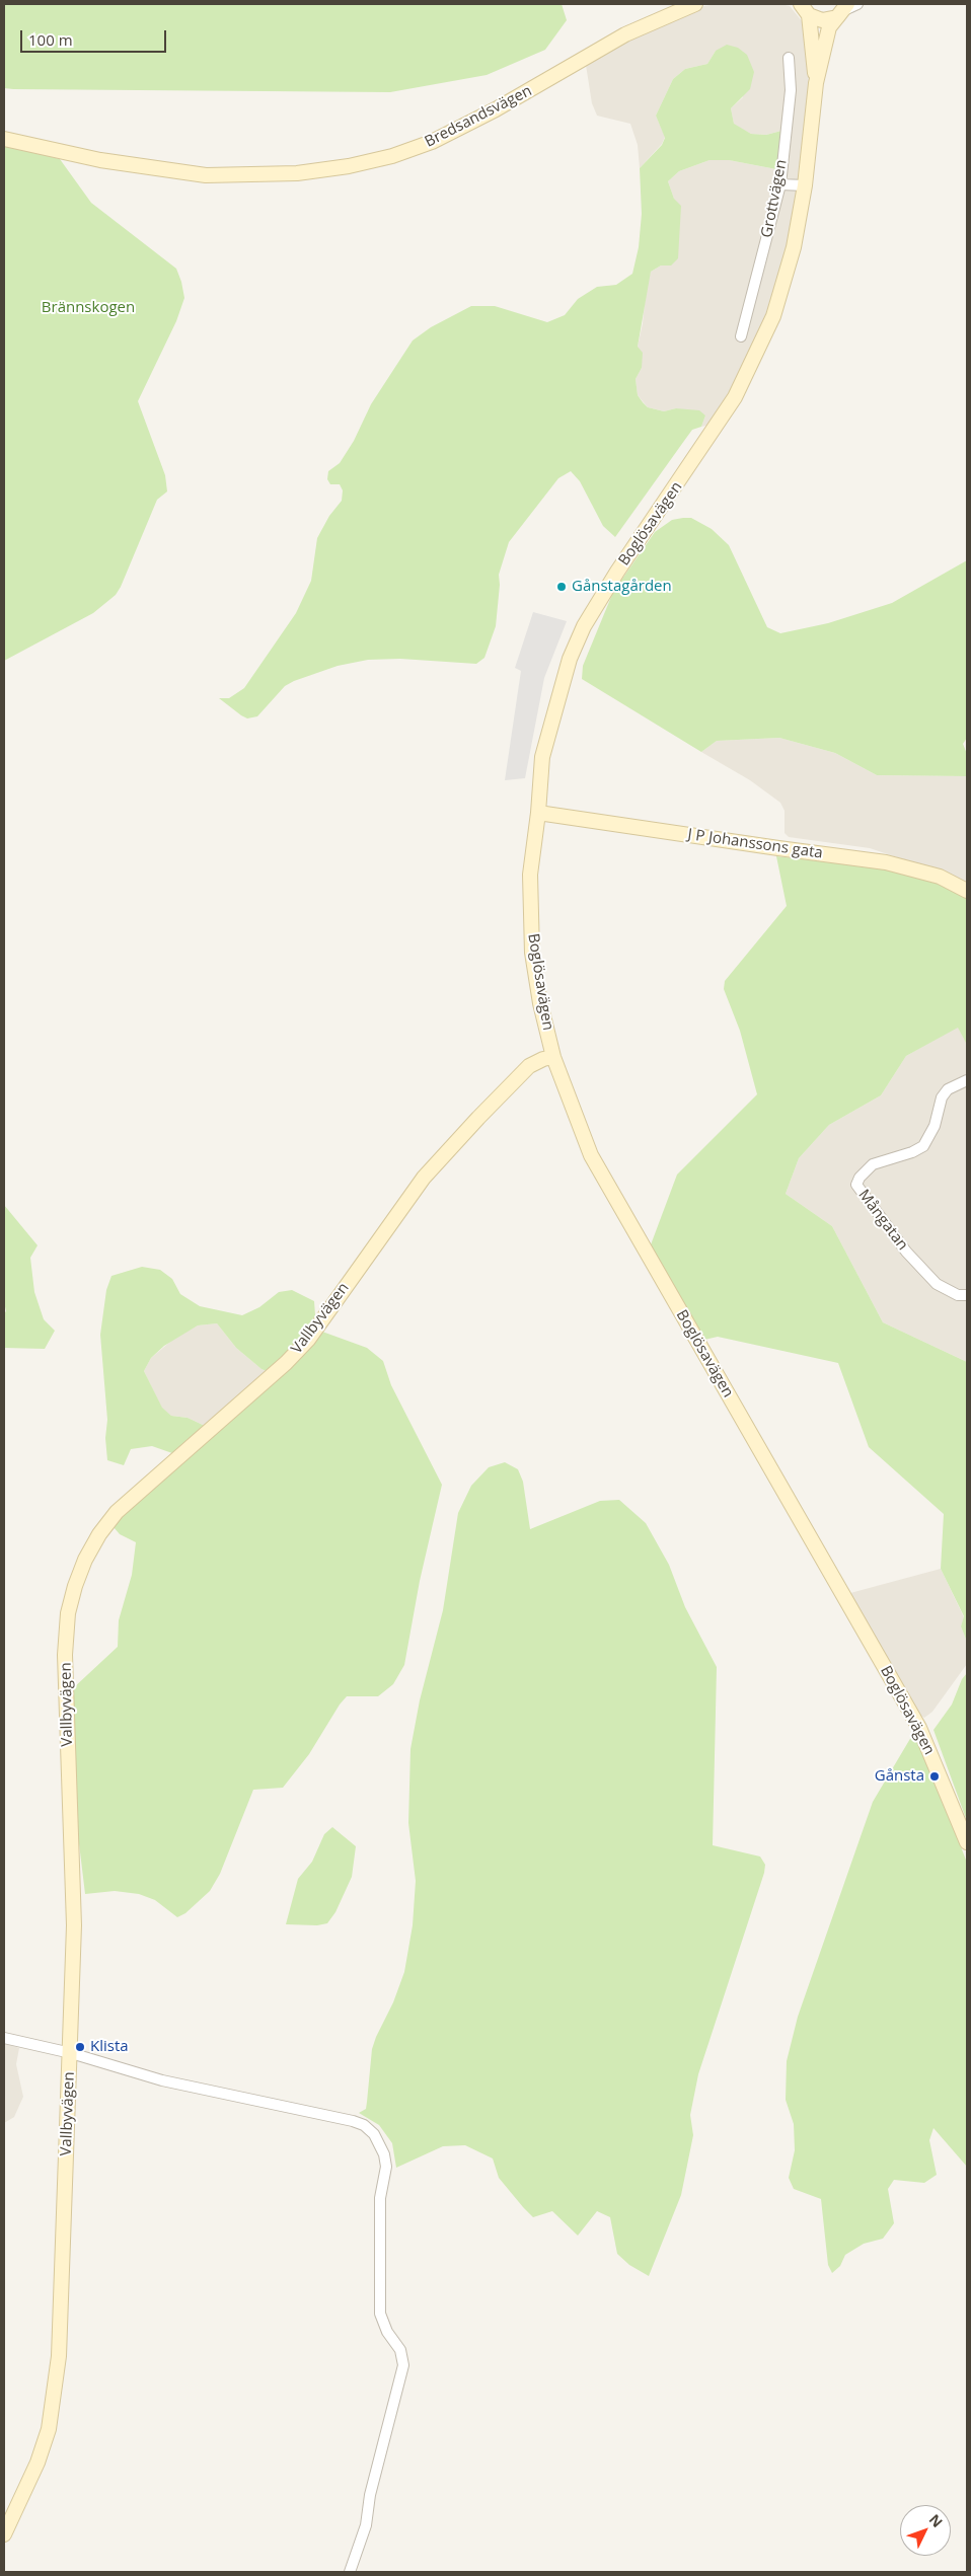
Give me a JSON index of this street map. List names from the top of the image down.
{
  "streets": {
    "street": [
      "Bredsandsvägen",
      "Grottvägen",
      "Boglösavägen",
      "J P Johanssons gata",
      "Mångatan",
      "Vallbyvägen"
    ]
  },
  "crossings": [
    ["Boglösavägen", "J P Johanssons gata"],
    ["Boglösavägen", "Vallbyvägen"]
  ],
  "parks": ["Brännskogen"],
  "places": ["Gånstagården", "Gånsta", "Klista"],
  "scale_bar": "100 m",
  "north": "top right"
}
